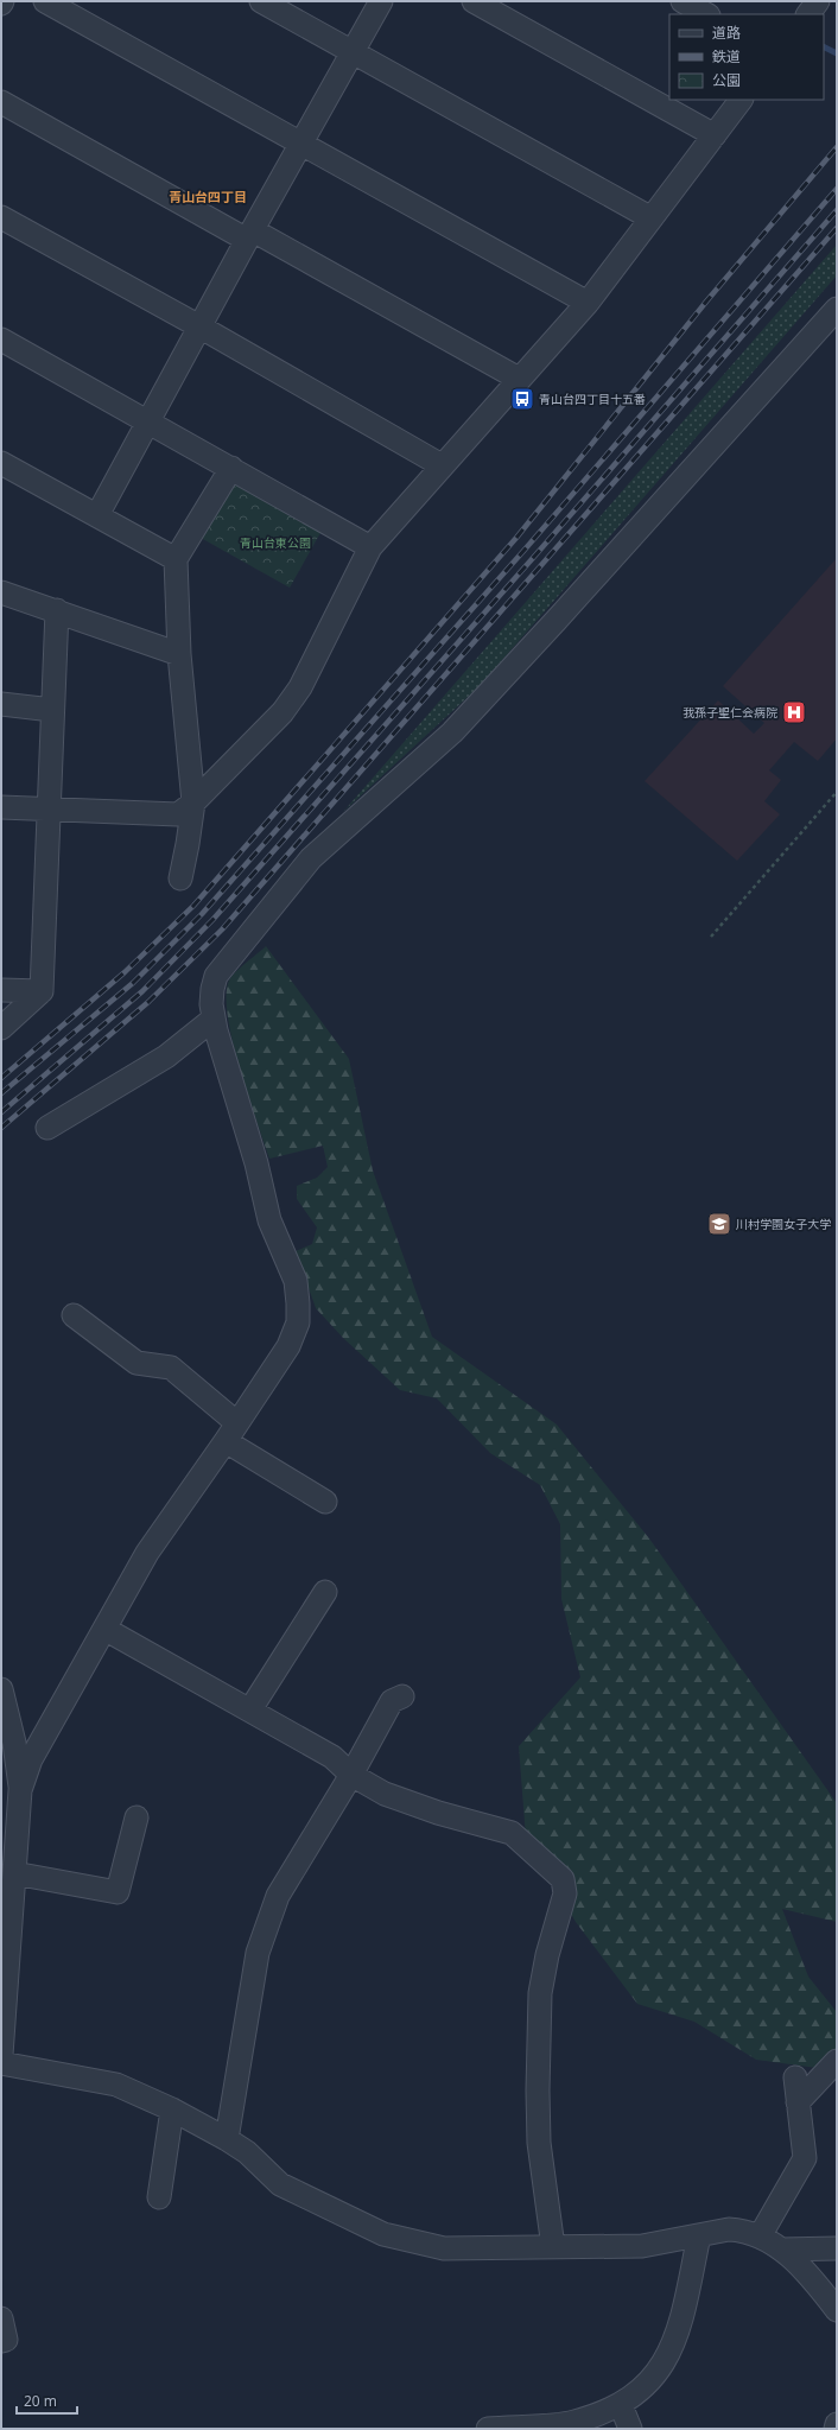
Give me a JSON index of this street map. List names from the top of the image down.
{
  "districts": ["青山台四丁目"],
  "parks": ["青山台東公園"],
  "places": {
    "bus stop": ["青山台四丁目十五番"],
    "hospital": ["我孫子聖仁会病院"],
    "school or university": ["川村学園女子大学"]
  },
  "legend": ["道路", "鉄道", "公園"],
  "scale_bar": "20 m"
}
